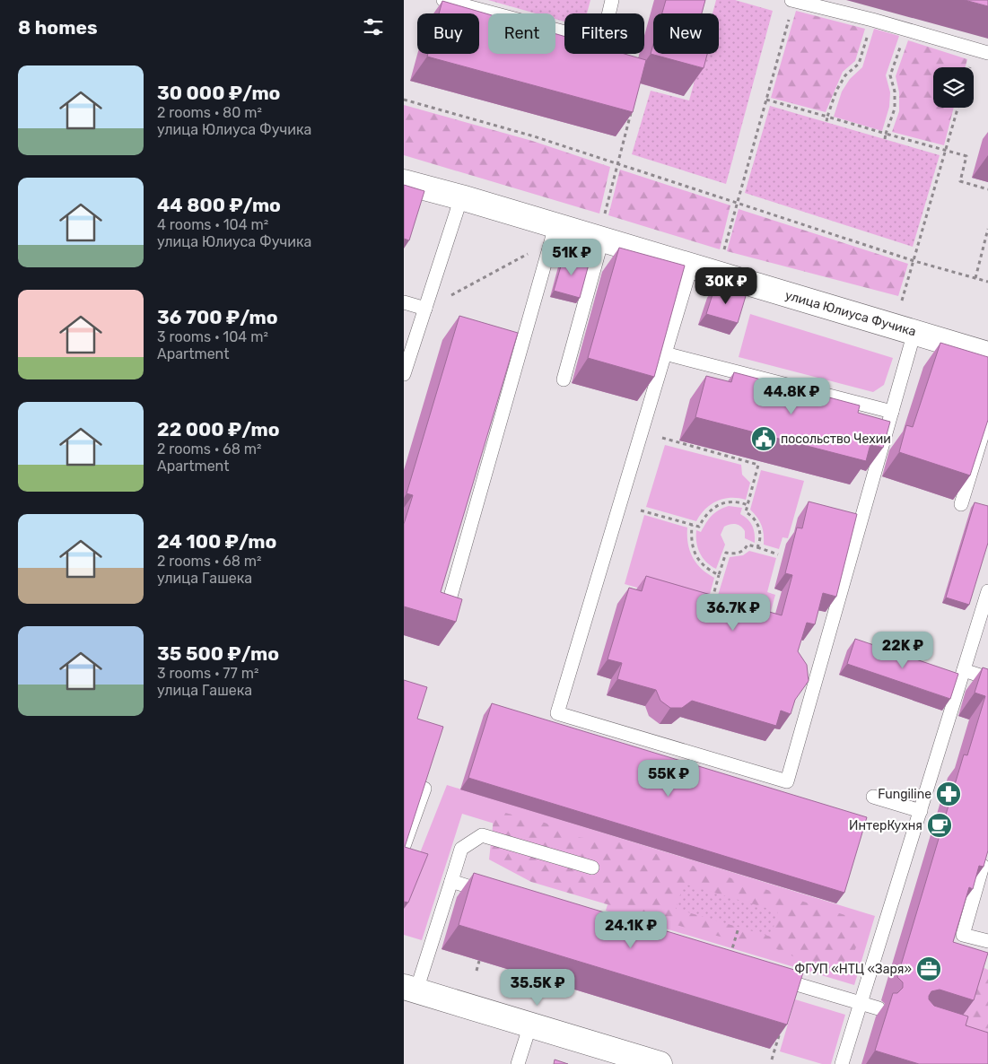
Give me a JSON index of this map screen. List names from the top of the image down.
{
  "streets": {
    "street": ["улица Юлиуса Фучика"]
  },
  "places": {
    "public building": ["посольство Чехии"],
    "pharmacy": ["Fungiline"],
    "cafe": ["ИнтерКухня"],
    "office": ["ФГУП «НТЦ «Заря»"]
  },
  "page": {
    "heading": "8 homes",
    "chip": [
      "Buy",
      "Rent",
      "Filters",
      "New"
    ],
    "list": [
      {
        "name": "30 000 ₽/mo",
        "note": "2 rooms · 80 m² · улица Юлиуса Фучика"
      },
      {
        "name": "44 800 ₽/mo",
        "note": "4 rooms · 104 m² · улица Юлиуса Фучика"
      },
      {
        "name": "36 700 ₽/mo",
        "note": "3 rooms · 104 m² · Apartment"
      },
      {
        "name": "22 000 ₽/mo",
        "note": "2 rooms · 68 m² · Apartment"
      },
      {
        "name": "24 100 ₽/mo",
        "note": "2 rooms · 68 m² · улица Гашека"
      },
      {
        "name": "35 500 ₽/mo",
        "note": "3 rooms · 77 m² · улица Гашека"
      }
    ],
    "price": [
      "51K ₽",
      "30K ₽",
      "44.8K ₽",
      "36.7K ₽",
      "22K ₽",
      "55K ₽",
      "24.1K ₽",
      "35.5K ₽"
    ]
  }
}
